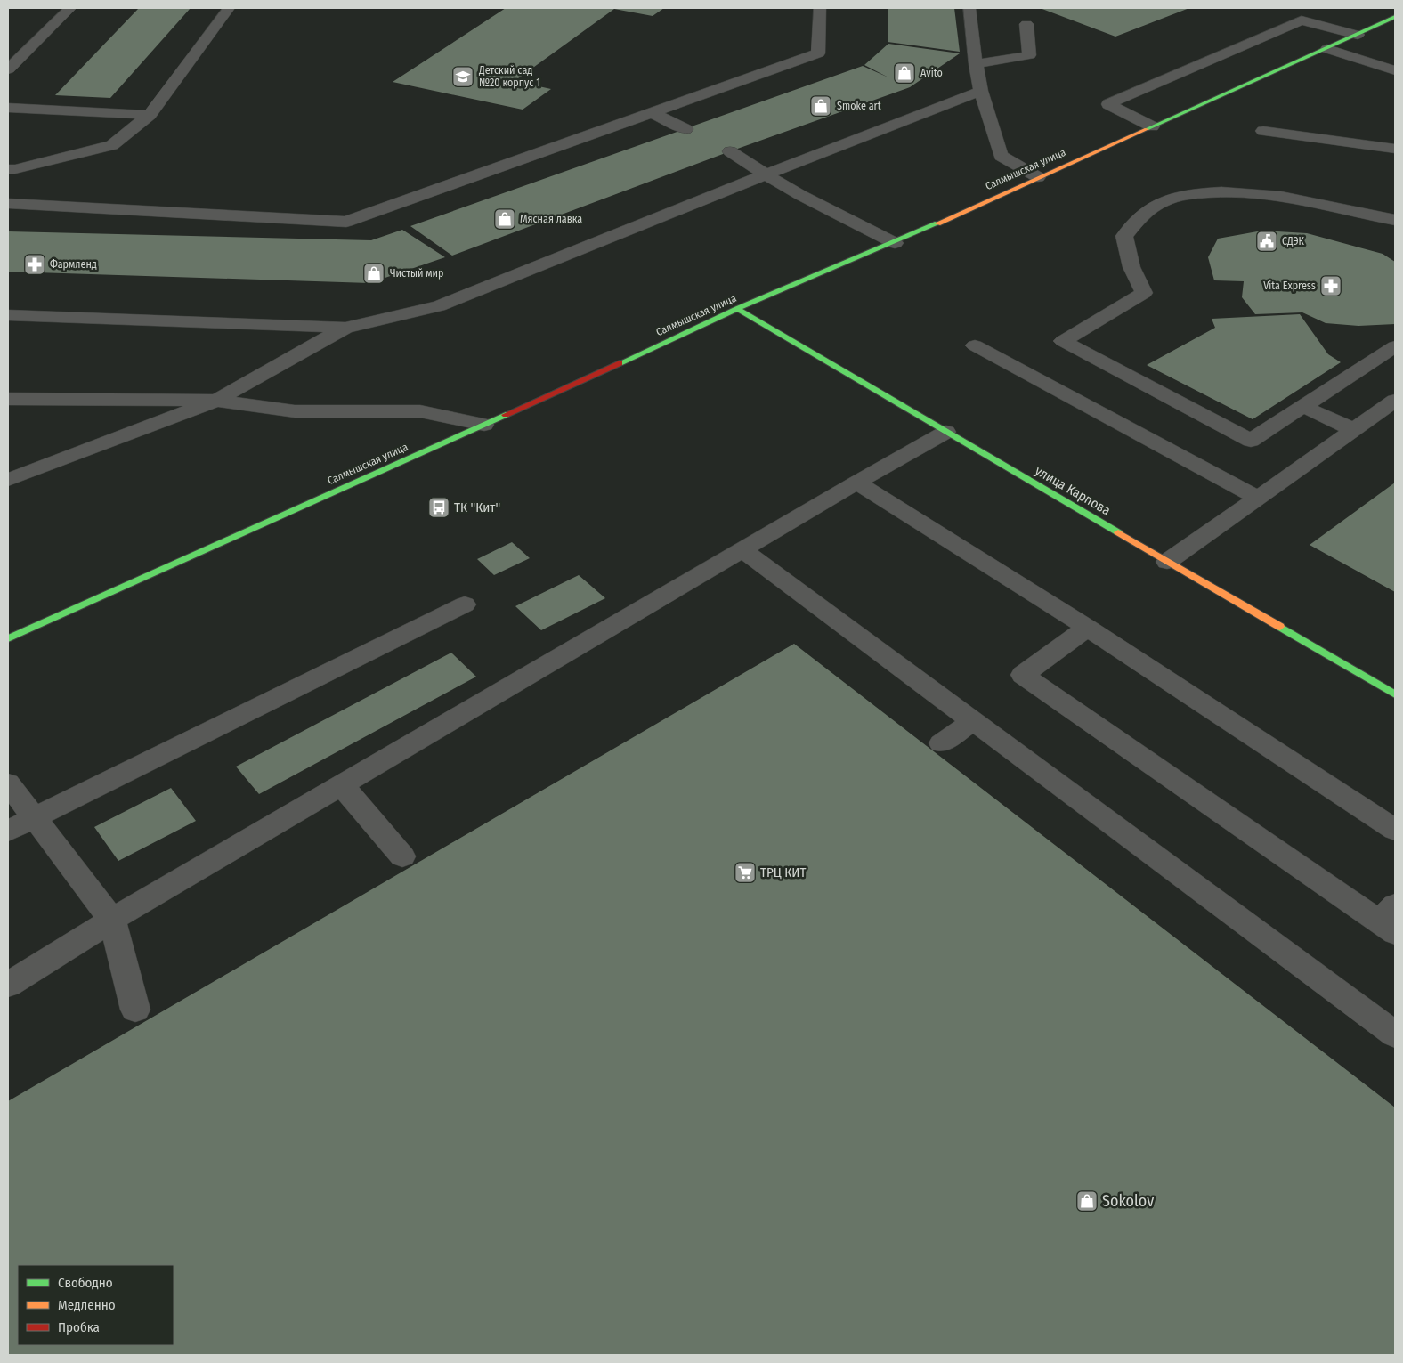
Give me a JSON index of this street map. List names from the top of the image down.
{
  "streets": {
    "main road": ["Салмышская улица", "улица Карпова"]
  },
  "crossings": [
    ["Салмышская улица", "улица Карпова"]
  ],
  "places": {
    "shop": [
      "Avito",
      "Smoke art",
      "Мясная лавка",
      "Чистый мир",
      "Sokolov"
    ],
    "school or university": ["Детский сад №20 корпус 1"],
    "public building": ["СДЭК"],
    "pharmacy": ["Фармленд", "Vita Express"],
    "bus stop": ["ТК \"Кит\""],
    "supermarket": ["ТРЦ КИТ"]
  },
  "legend": ["Свободно", "Медленно", "Пробка"]
}
